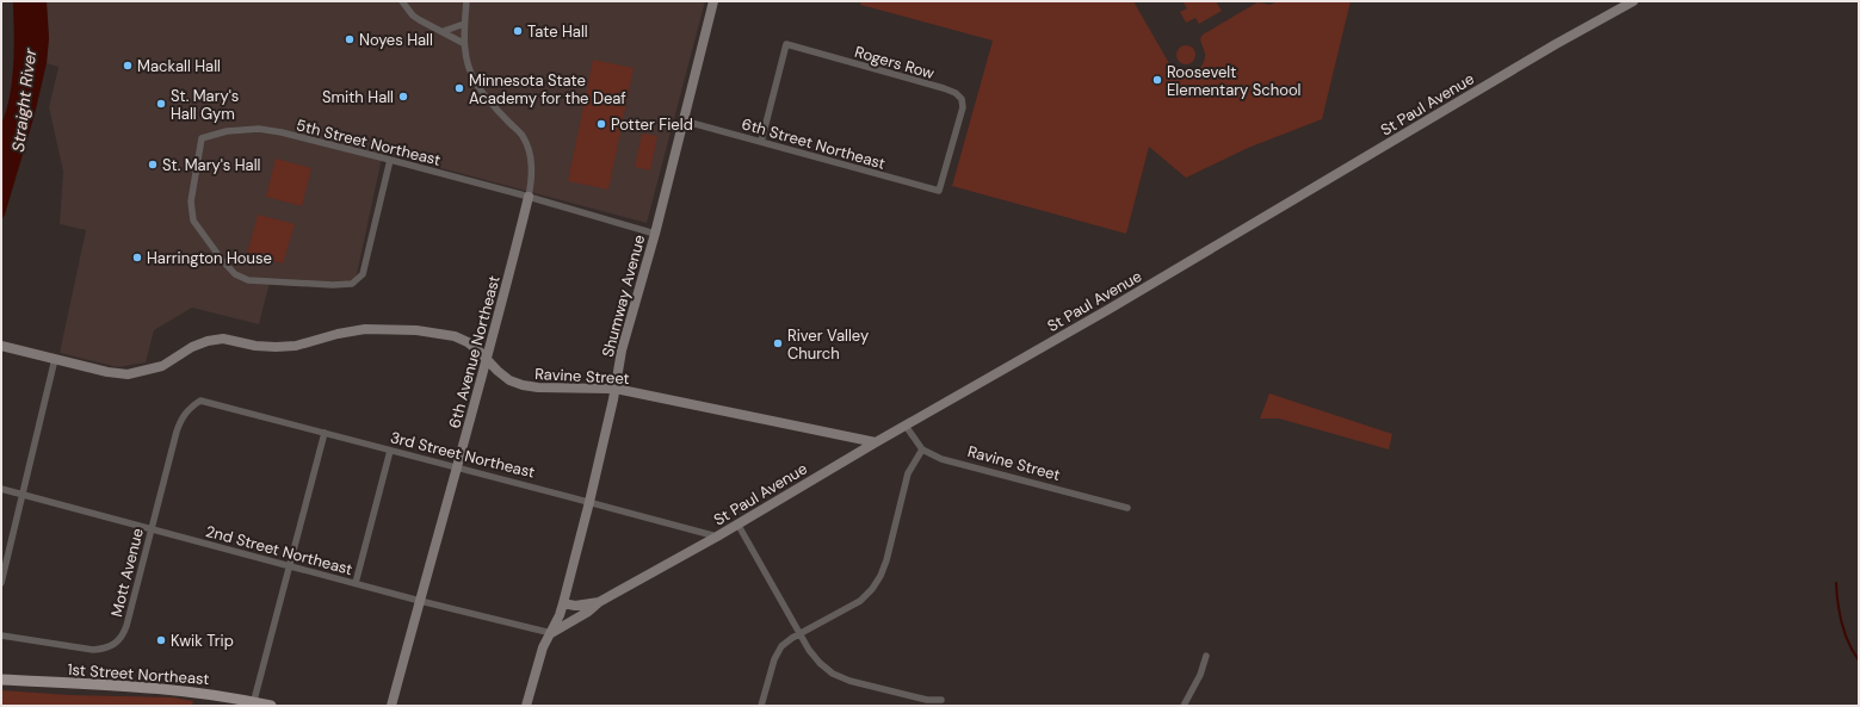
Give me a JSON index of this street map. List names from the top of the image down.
{
  "streets": {
    "main road": ["1st Street Northeast"],
    "street": [
      "Rogers Row",
      "St Paul Avenue",
      "5th Street Northeast",
      "6th Street Northeast",
      "Shumway Avenue",
      "6th Avenue Northeast",
      "Ravine Street",
      "3rd Street Northeast",
      "2nd Street Northeast",
      "Mott Avenue"
    ]
  },
  "crossings": [
    ["Rogers Row", "6th Street Northeast"],
    ["St Paul Avenue", "Shumway Avenue"],
    ["St Paul Avenue", "Ravine Street"],
    ["St Paul Avenue", "3rd Street Northeast"],
    ["5th Street Northeast", "Shumway Avenue"],
    ["5th Street Northeast", "6th Avenue Northeast"],
    ["6th Street Northeast", "Shumway Avenue"],
    ["Shumway Avenue", "Ravine Street"],
    ["Shumway Avenue", "3rd Street Northeast"],
    ["Shumway Avenue", "2nd Street Northeast"],
    ["6th Avenue Northeast", "Ravine Street"],
    ["6th Avenue Northeast", "3rd Street Northeast"],
    ["6th Avenue Northeast", "2nd Street Northeast"],
    ["3rd Street Northeast", "Mott Avenue"],
    ["2nd Street Northeast", "Mott Avenue"]
  ],
  "water": ["Straight River"],
  "places": [
    "Tate Hall",
    "Noyes Hall",
    "Mackall Hall",
    "Roosevelt Elementary School",
    "Minnesota State Academy for the Deaf",
    "Smith Hall",
    "St. Mary's Hall Gym",
    "Potter Field",
    "St. Mary's Hall",
    "Harrington House",
    "River Valley Church",
    "Kwik Trip"
  ]
}
